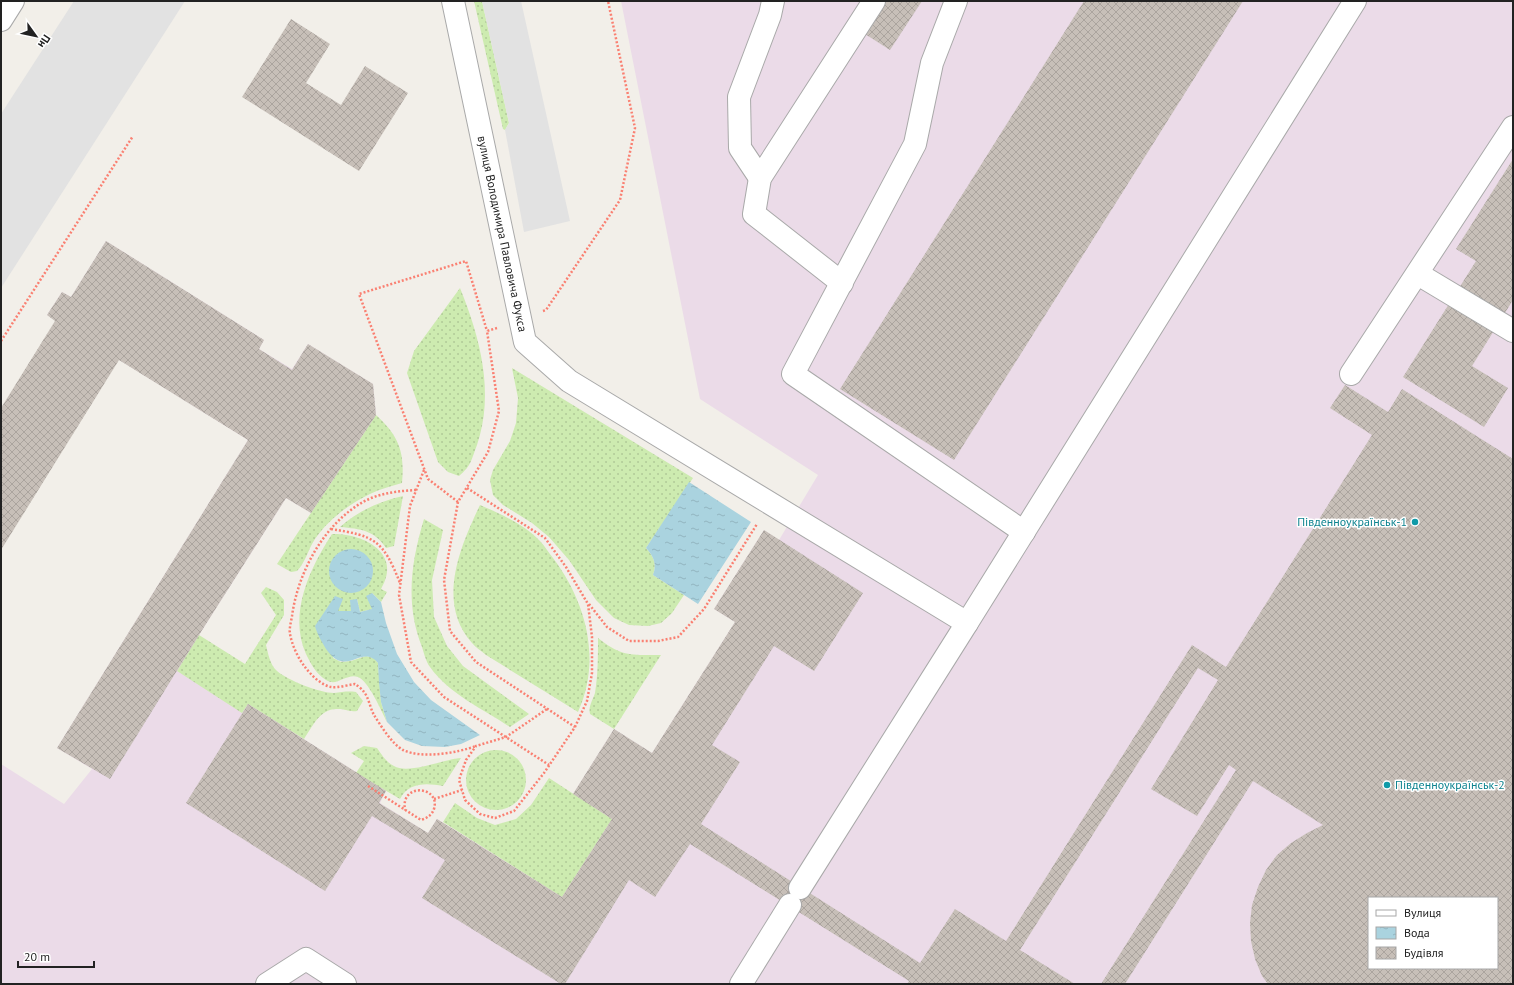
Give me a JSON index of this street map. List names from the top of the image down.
{
  "streets": {
    "street": ["вулиця Володимира Павловича Фукса"]
  },
  "places": ["Південноукраїнськ-1", "Південноукраїнськ-2"],
  "legend": ["Вулиця", "Вода", "Будівля"],
  "scale_bar": "20 m",
  "north": "bottom right"
}
